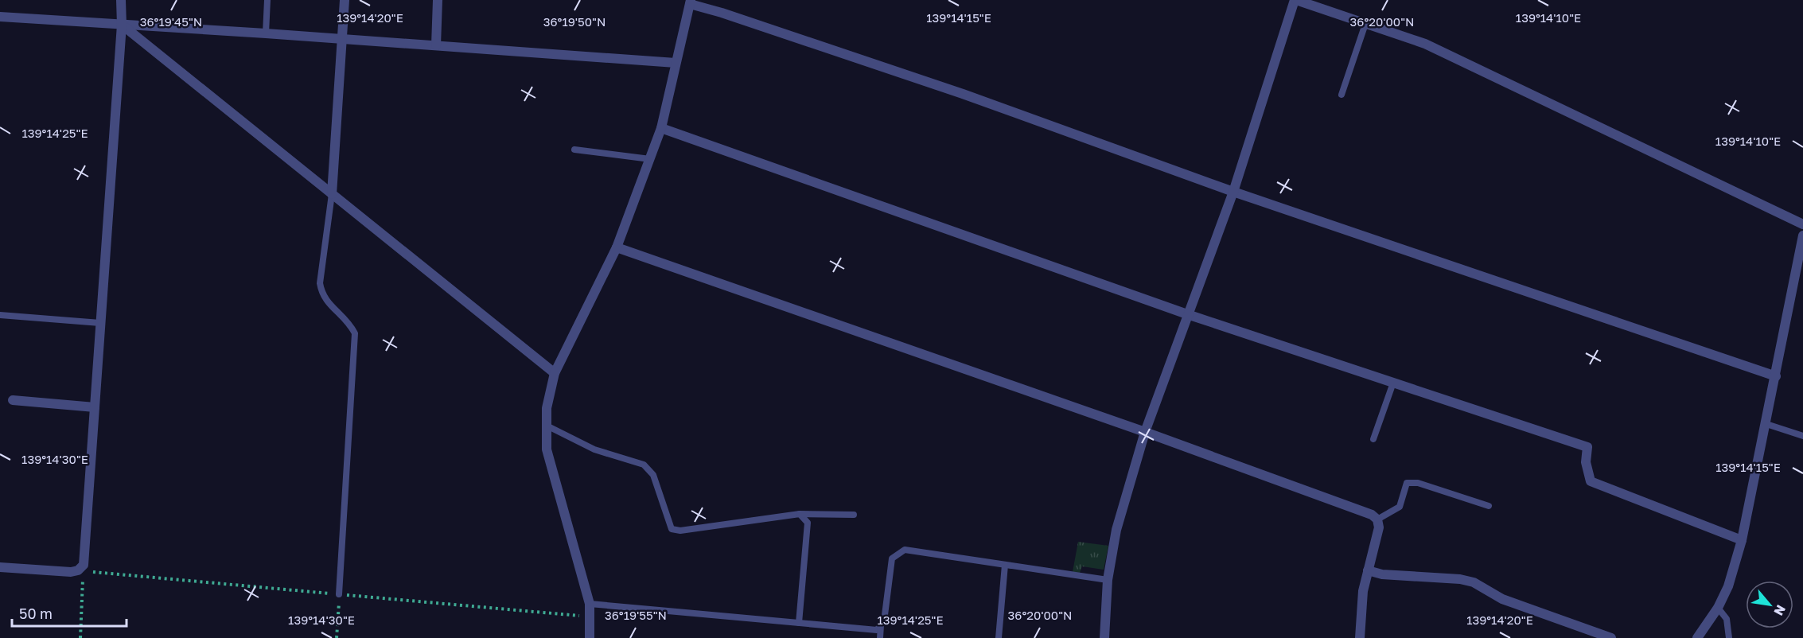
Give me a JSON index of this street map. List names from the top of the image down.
{
  "scale_bar": "50 m",
  "north": "bottom right",
  "coordinates": [
    "139°14'20\"E",
    "139°14'15\"E",
    "139°14'10\"E",
    "36°19'45\"N",
    "36°19'50\"N",
    "36°20'00\"N",
    "139°14'25\"E",
    "139°14'30\"E",
    "36°19'55\"N"
  ]
}
